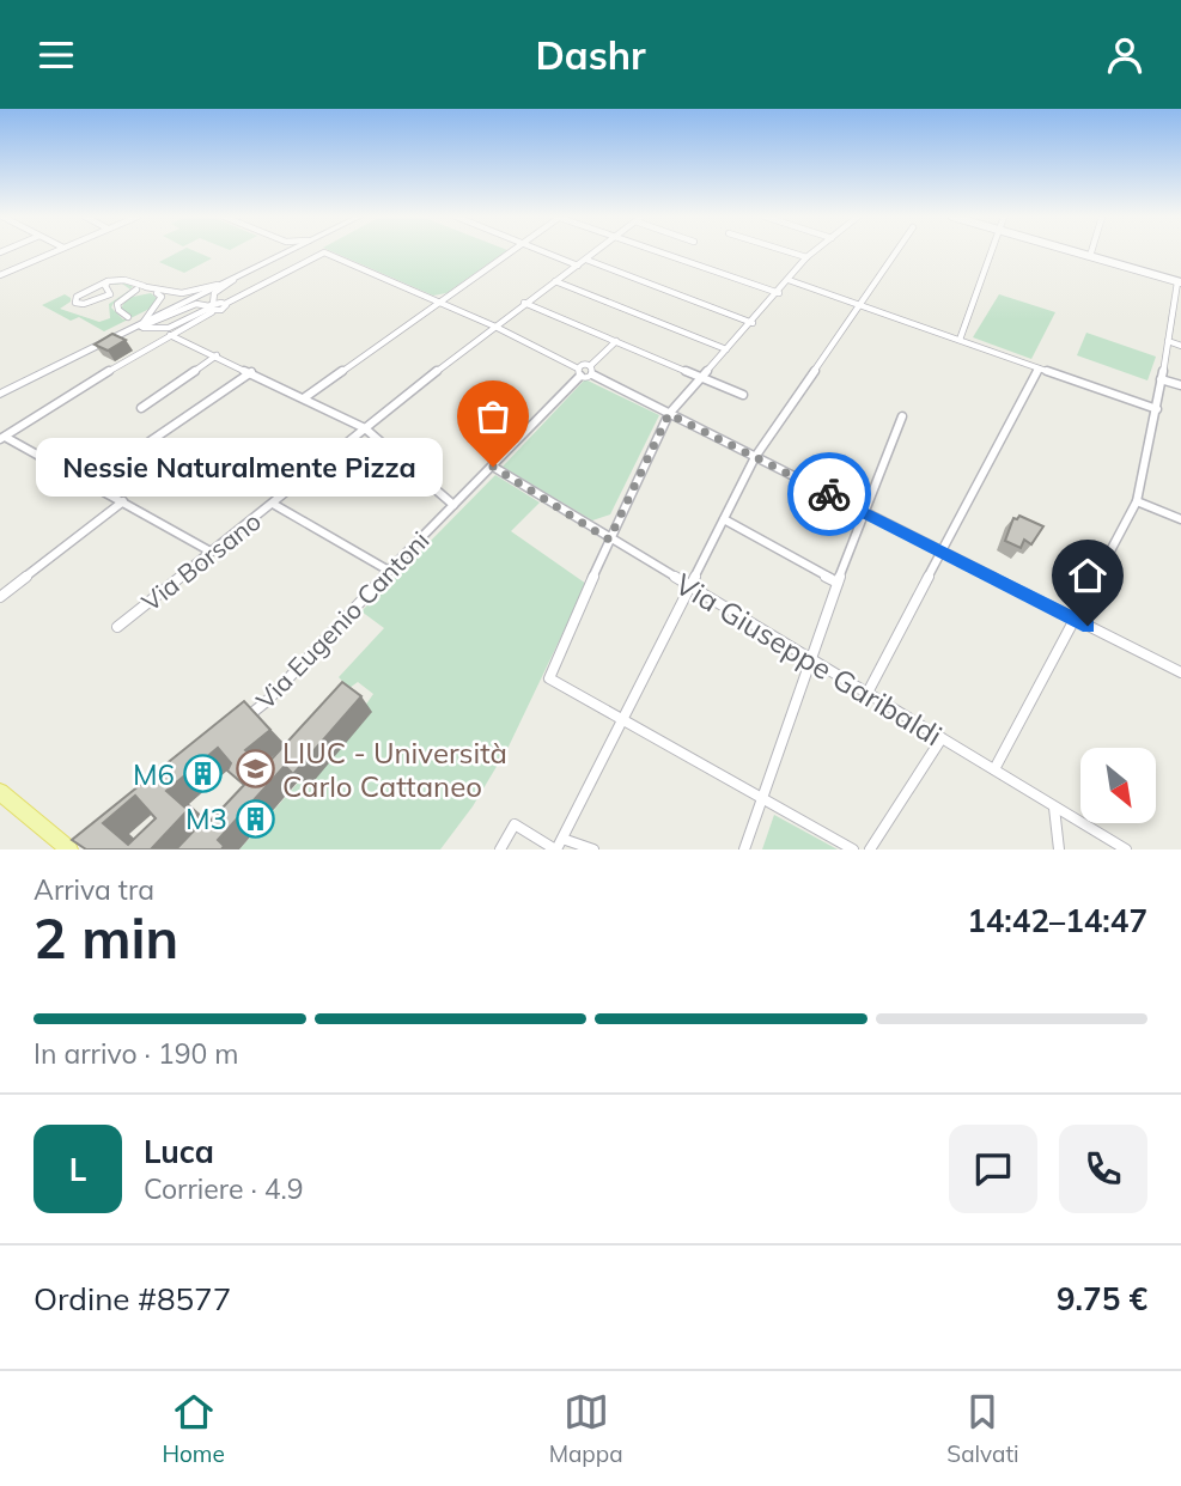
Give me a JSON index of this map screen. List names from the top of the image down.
{
  "streets": {
    "street": ["Via Borsano", "Via Eugenio Cantoni", "Via Giuseppe Garibaldi"]
  },
  "crossings": [
    ["Via Eugenio Cantoni", "Via Giuseppe Garibaldi"]
  ],
  "places": {
    "other": ["Nessie Naturalmente Pizza"],
    "school or university": ["LIUC - Università Carlo Cattaneo"],
    "building": ["M6", "M3"]
  },
  "north": "bottom right",
  "page": {
    "header": "Dashr",
    "bubble": "Nessie Naturalmente Pizza",
    "heading": ["2 min", "Arriva tra", "14:42–14:47"],
    "panel": [
      "Luca",
      "Corriere · 4.9",
      "Ordine #8577",
      "9.75 €"
    ],
    "bar": "In arrivo · 190 m",
    "round": "L",
    "tabs": ["Home", "Mappa", "Salvati"]
  }
}
